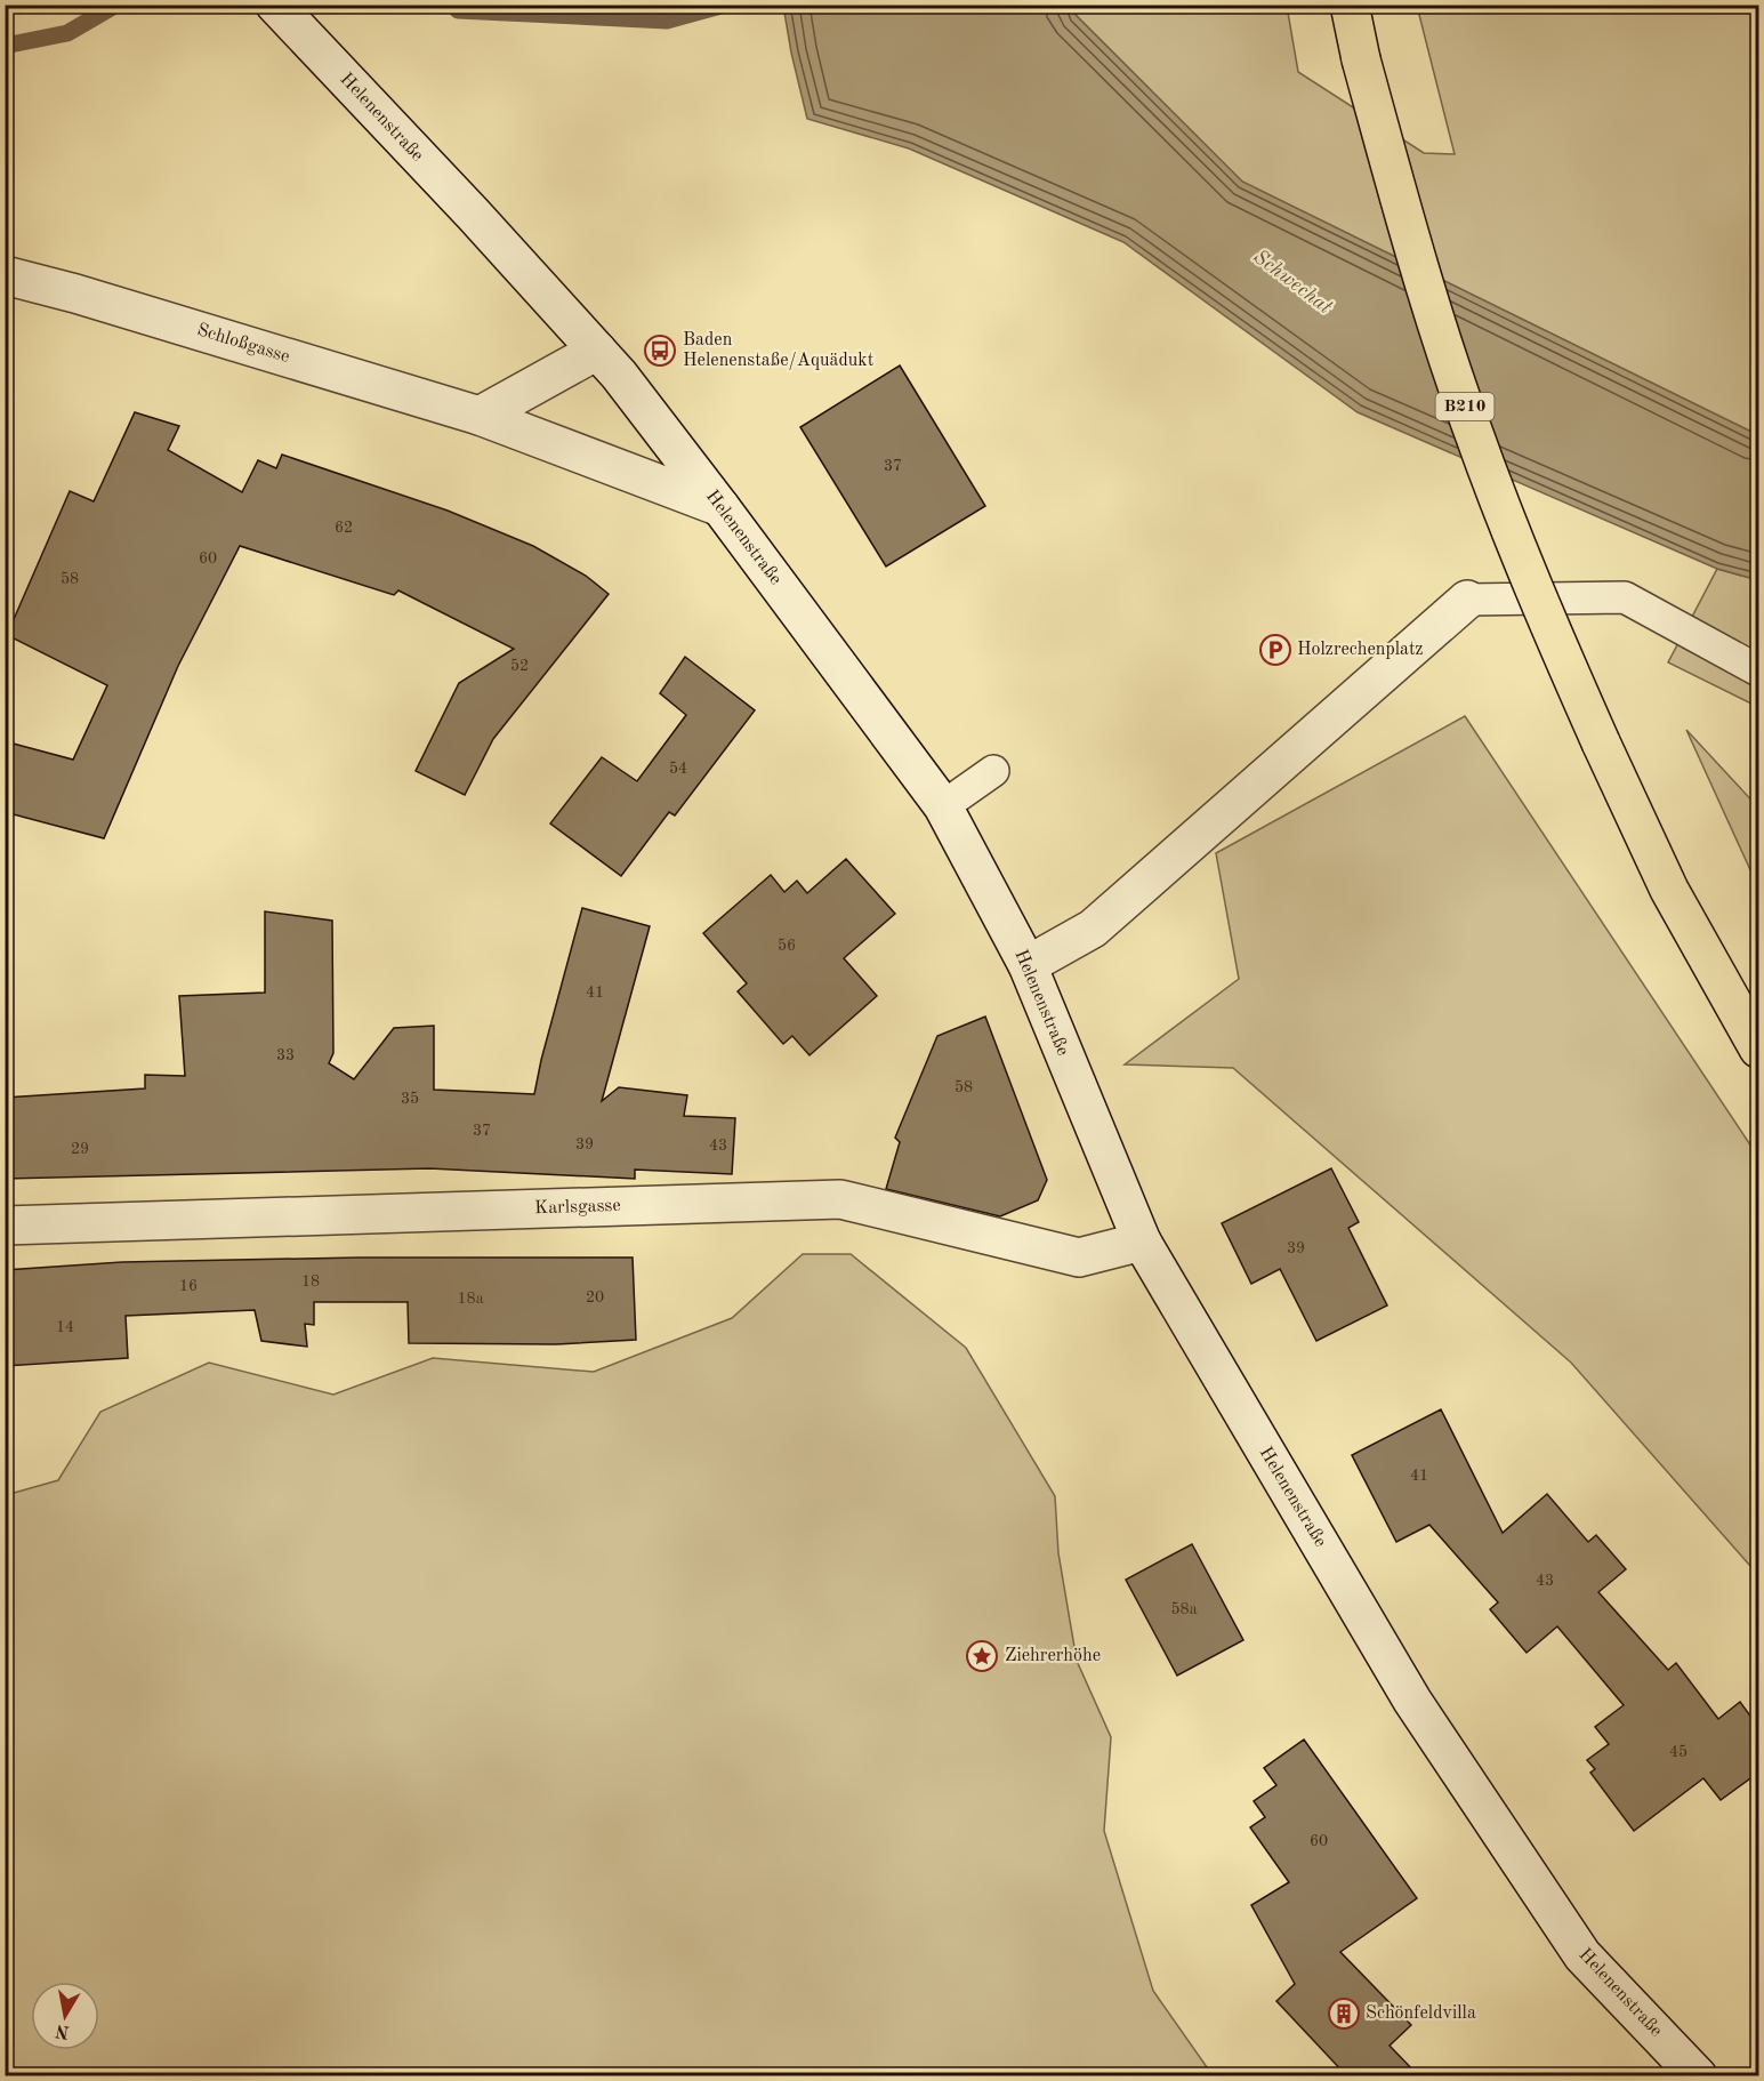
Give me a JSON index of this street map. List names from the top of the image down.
{
  "streets": {
    "main road": ["B210"],
    "street": ["Helenenstraße", "Schloßgasse", "Karlsgasse"]
  },
  "crossings": [
    ["Helenenstraße", "Schloßgasse"],
    ["Helenenstraße", "Karlsgasse"]
  ],
  "water": ["Schwechat"],
  "places": {
    "bus stop": ["Baden Helenenstaße/Aquädukt"],
    "parking": ["Holzrechenplatz"],
    "place": ["Ziehrerhöhe"],
    "building": ["Schönfeldvilla"]
  },
  "house_numbers": [
    "37",
    "62",
    "60",
    "58",
    "52",
    "54",
    "56",
    "41",
    "33",
    "58",
    "35",
    "37",
    "39",
    "43",
    "29",
    "39",
    "18",
    "16",
    "20",
    "18a",
    "14",
    "41",
    "43",
    "58a",
    "45",
    "60"
  ],
  "north": "bottom"
}
